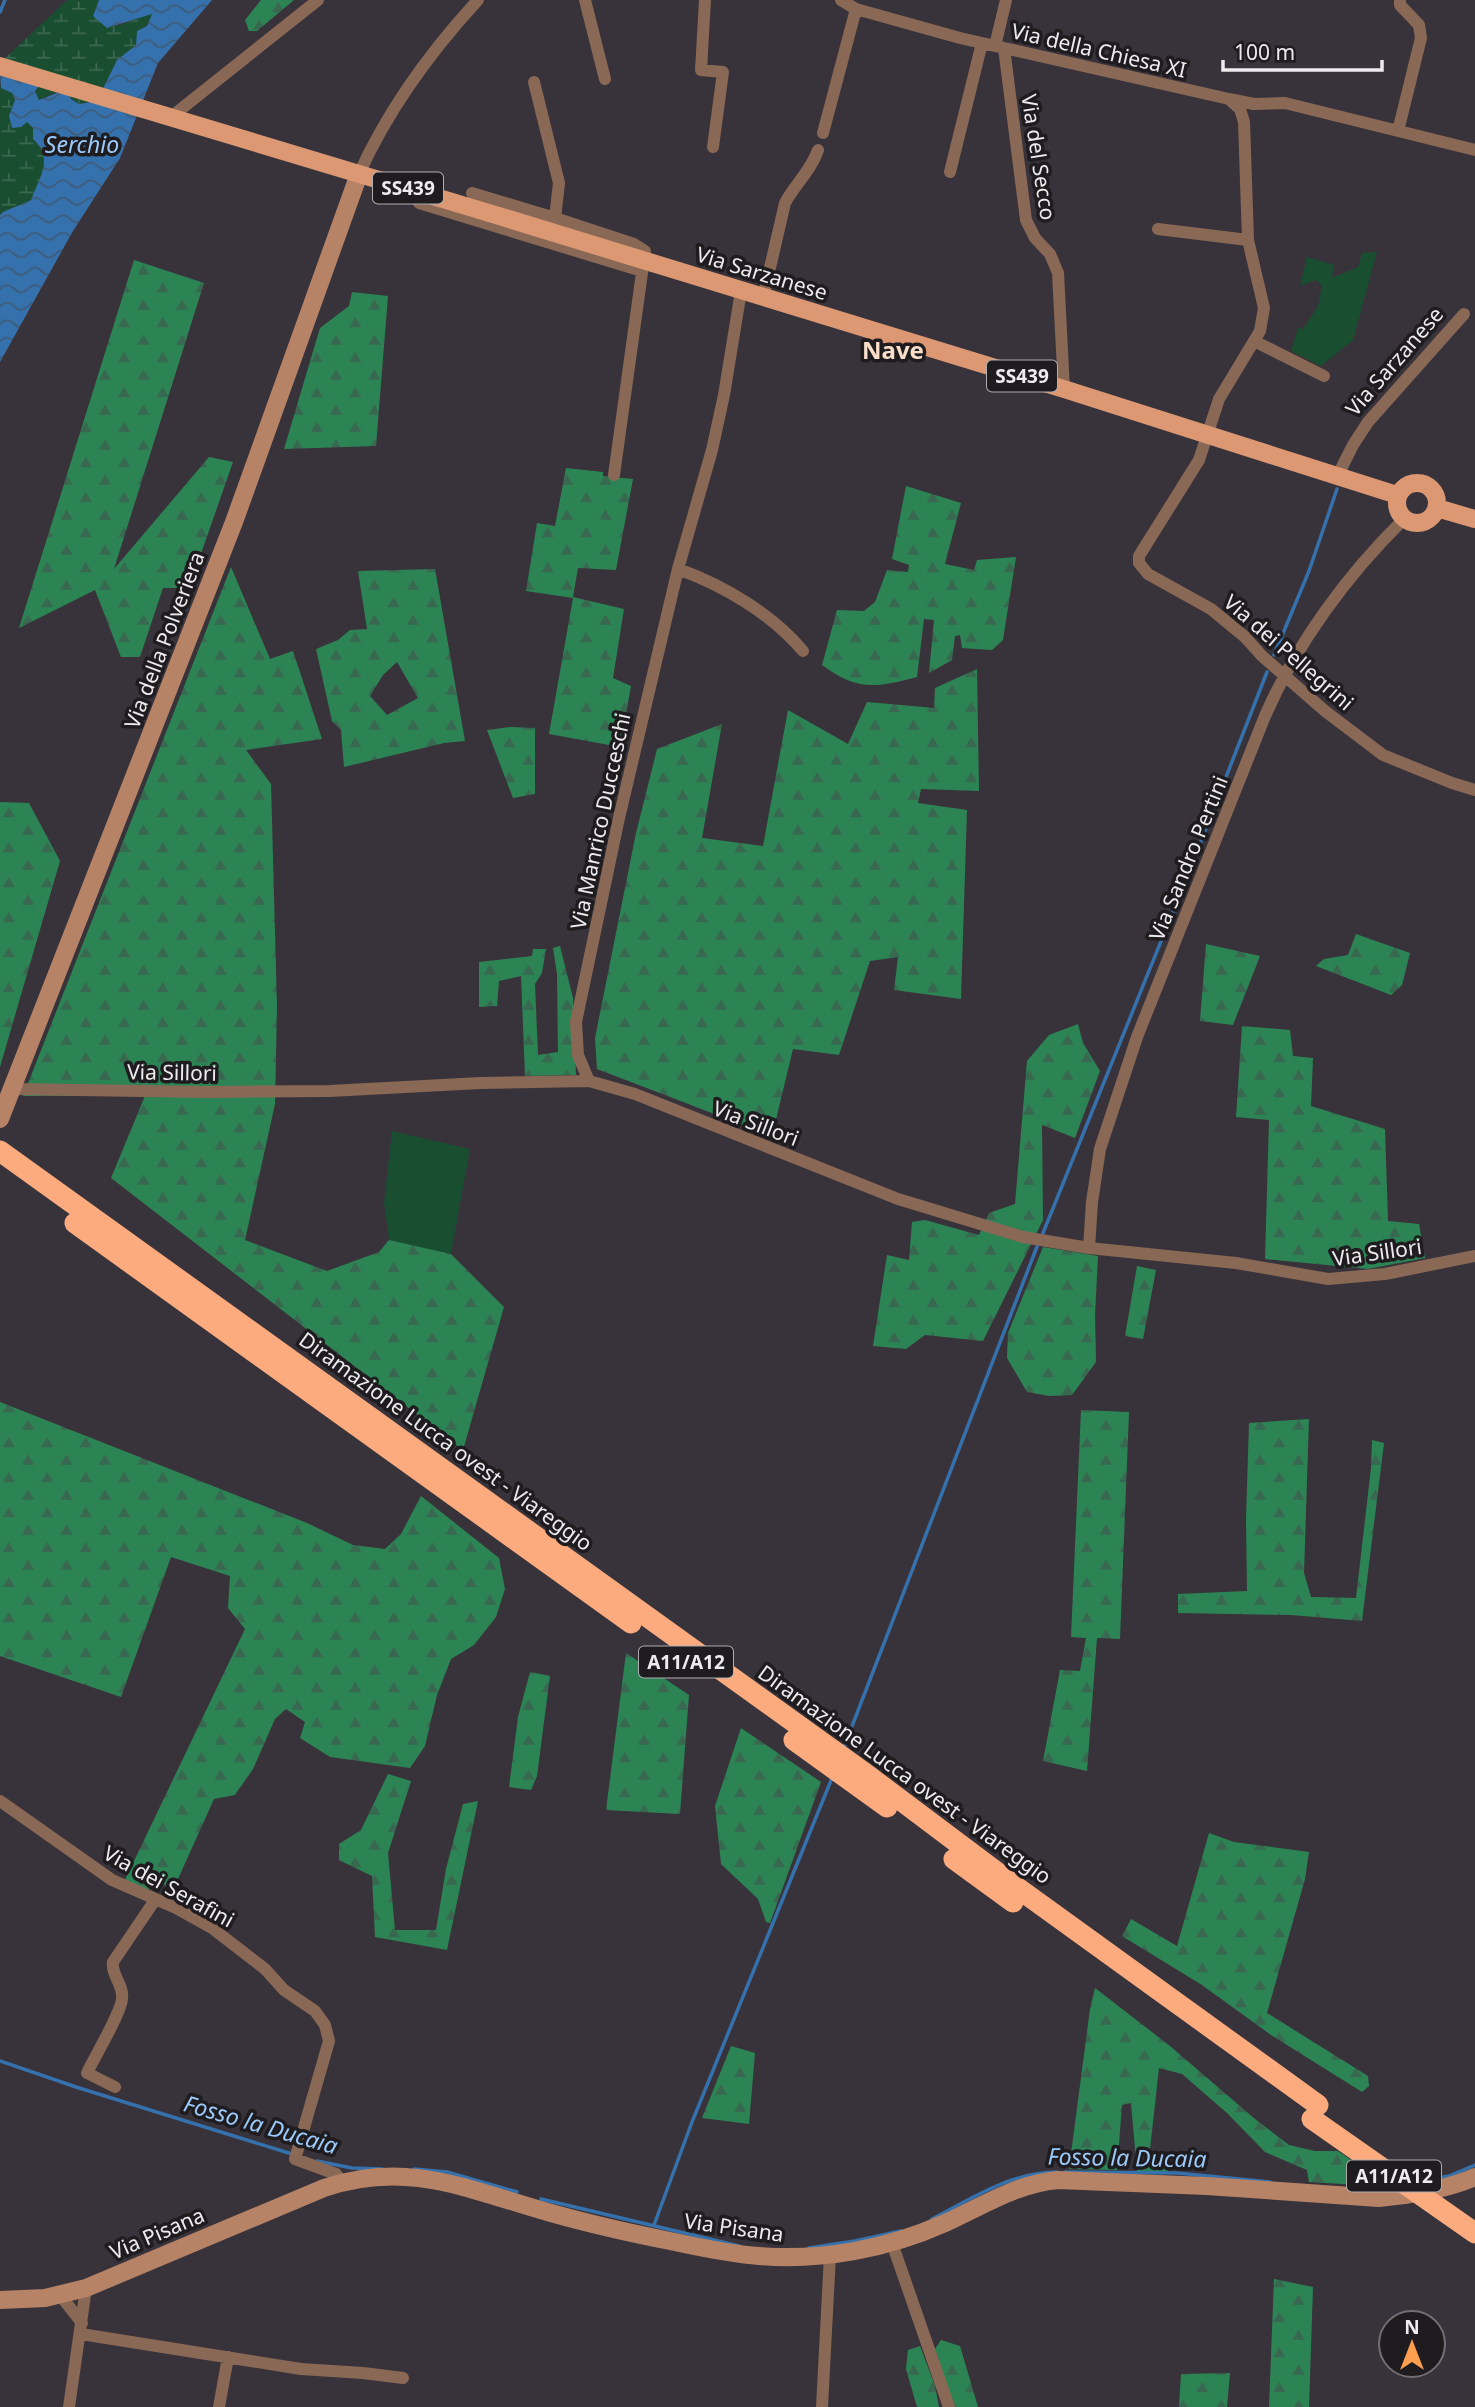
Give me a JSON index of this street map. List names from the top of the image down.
{
  "streets": {
    "highway": ["Diramazione Lucca ovest - Viareggio", "A11/A12"],
    "main road": [
      "SS439",
      "Via Sarzanese",
      "Via della Polveriera",
      "Via Pisana"
    ],
    "street": [
      "Via della Chiesa XI",
      "Via del Secco",
      "Via dei Pellegrini",
      "Via Manrico Ducceschi",
      "Via Sandro Pertini",
      "Via Sillori",
      "Via dei Serafini"
    ]
  },
  "crossings": [
    ["Via della Chiesa XI", "Via del Secco"],
    ["Via del Secco", "Via Sarzanese"],
    ["SS439", "Via Sarzanese"],
    ["Via Sarzanese", "Via della Polveriera"],
    ["Via Sarzanese", "Via dei Pellegrini"],
    ["Via Sarzanese", "Via Manrico Ducceschi"],
    ["Via Sarzanese", "Via Sandro Pertini"],
    ["Via della Polveriera", "Via Sillori"],
    ["Via dei Pellegrini", "Via Sandro Pertini"],
    ["Via Manrico Ducceschi", "Via Sillori"],
    ["Via Sandro Pertini", "Via Sillori"],
    ["Via dei Serafini", "Via Pisana"]
  ],
  "districts": ["Nave"],
  "water": ["Serchio", "Fosso la Ducaia"],
  "scale_bar": "100 m",
  "north": "top"
}
